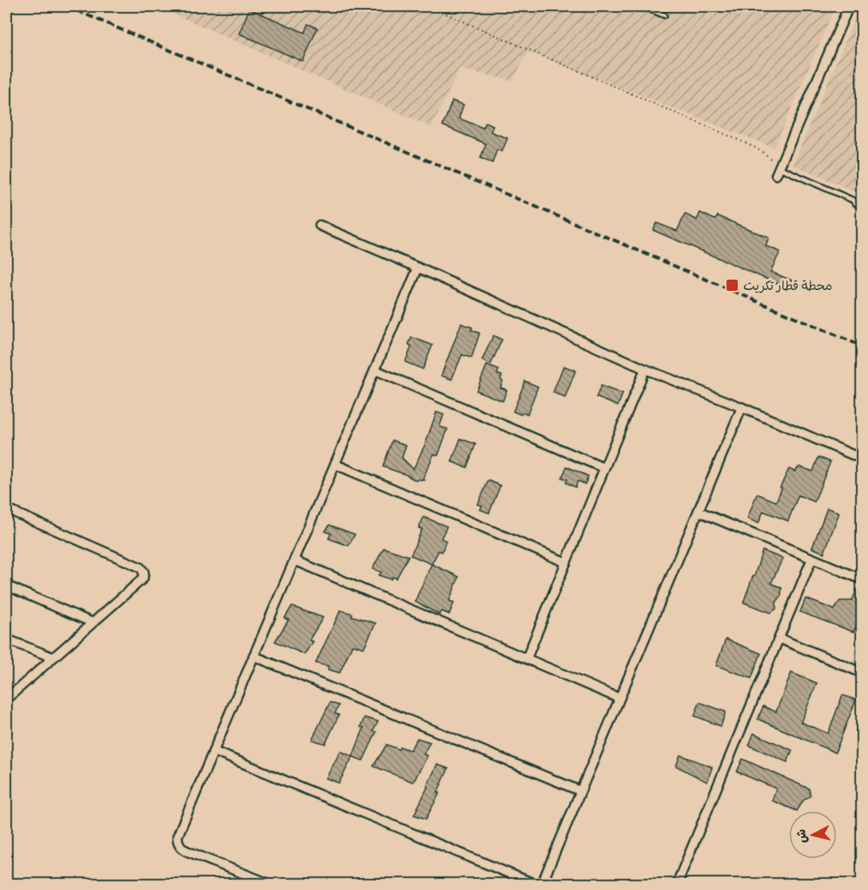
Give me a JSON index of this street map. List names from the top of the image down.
{
  "places": {
    "transit": ["محطة قطار تكريت"]
  },
  "north": "left"
}
